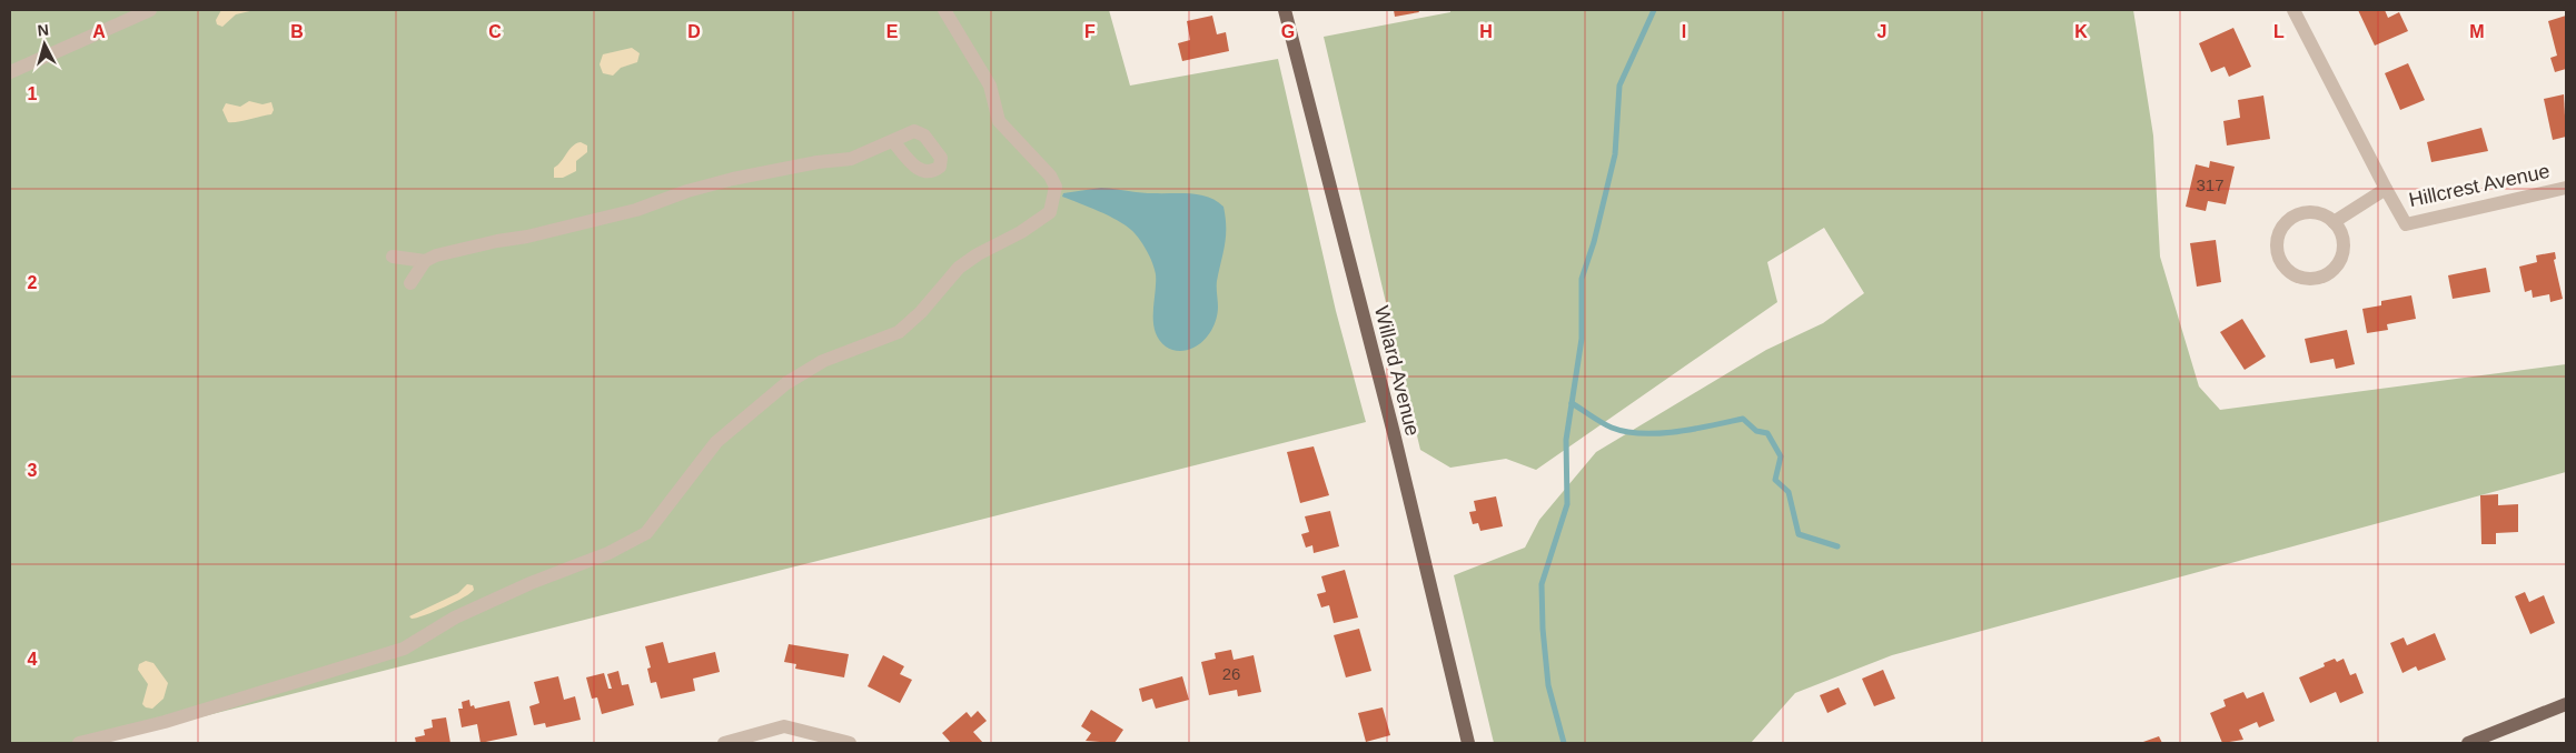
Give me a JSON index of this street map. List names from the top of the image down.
{
  "streets": {
    "main road": ["Willard Avenue"],
    "street": ["Hillcrest Avenue"]
  },
  "house_numbers": ["317", "26"],
  "north": "top",
  "grid": {
    "columns": [
      "A",
      "B",
      "C",
      "D",
      "E",
      "F",
      "G",
      "H",
      "I",
      "J",
      "K",
      "L",
      "M"
    ],
    "rows": [
      "1",
      "2",
      "3",
      "4"
    ]
  }
}
